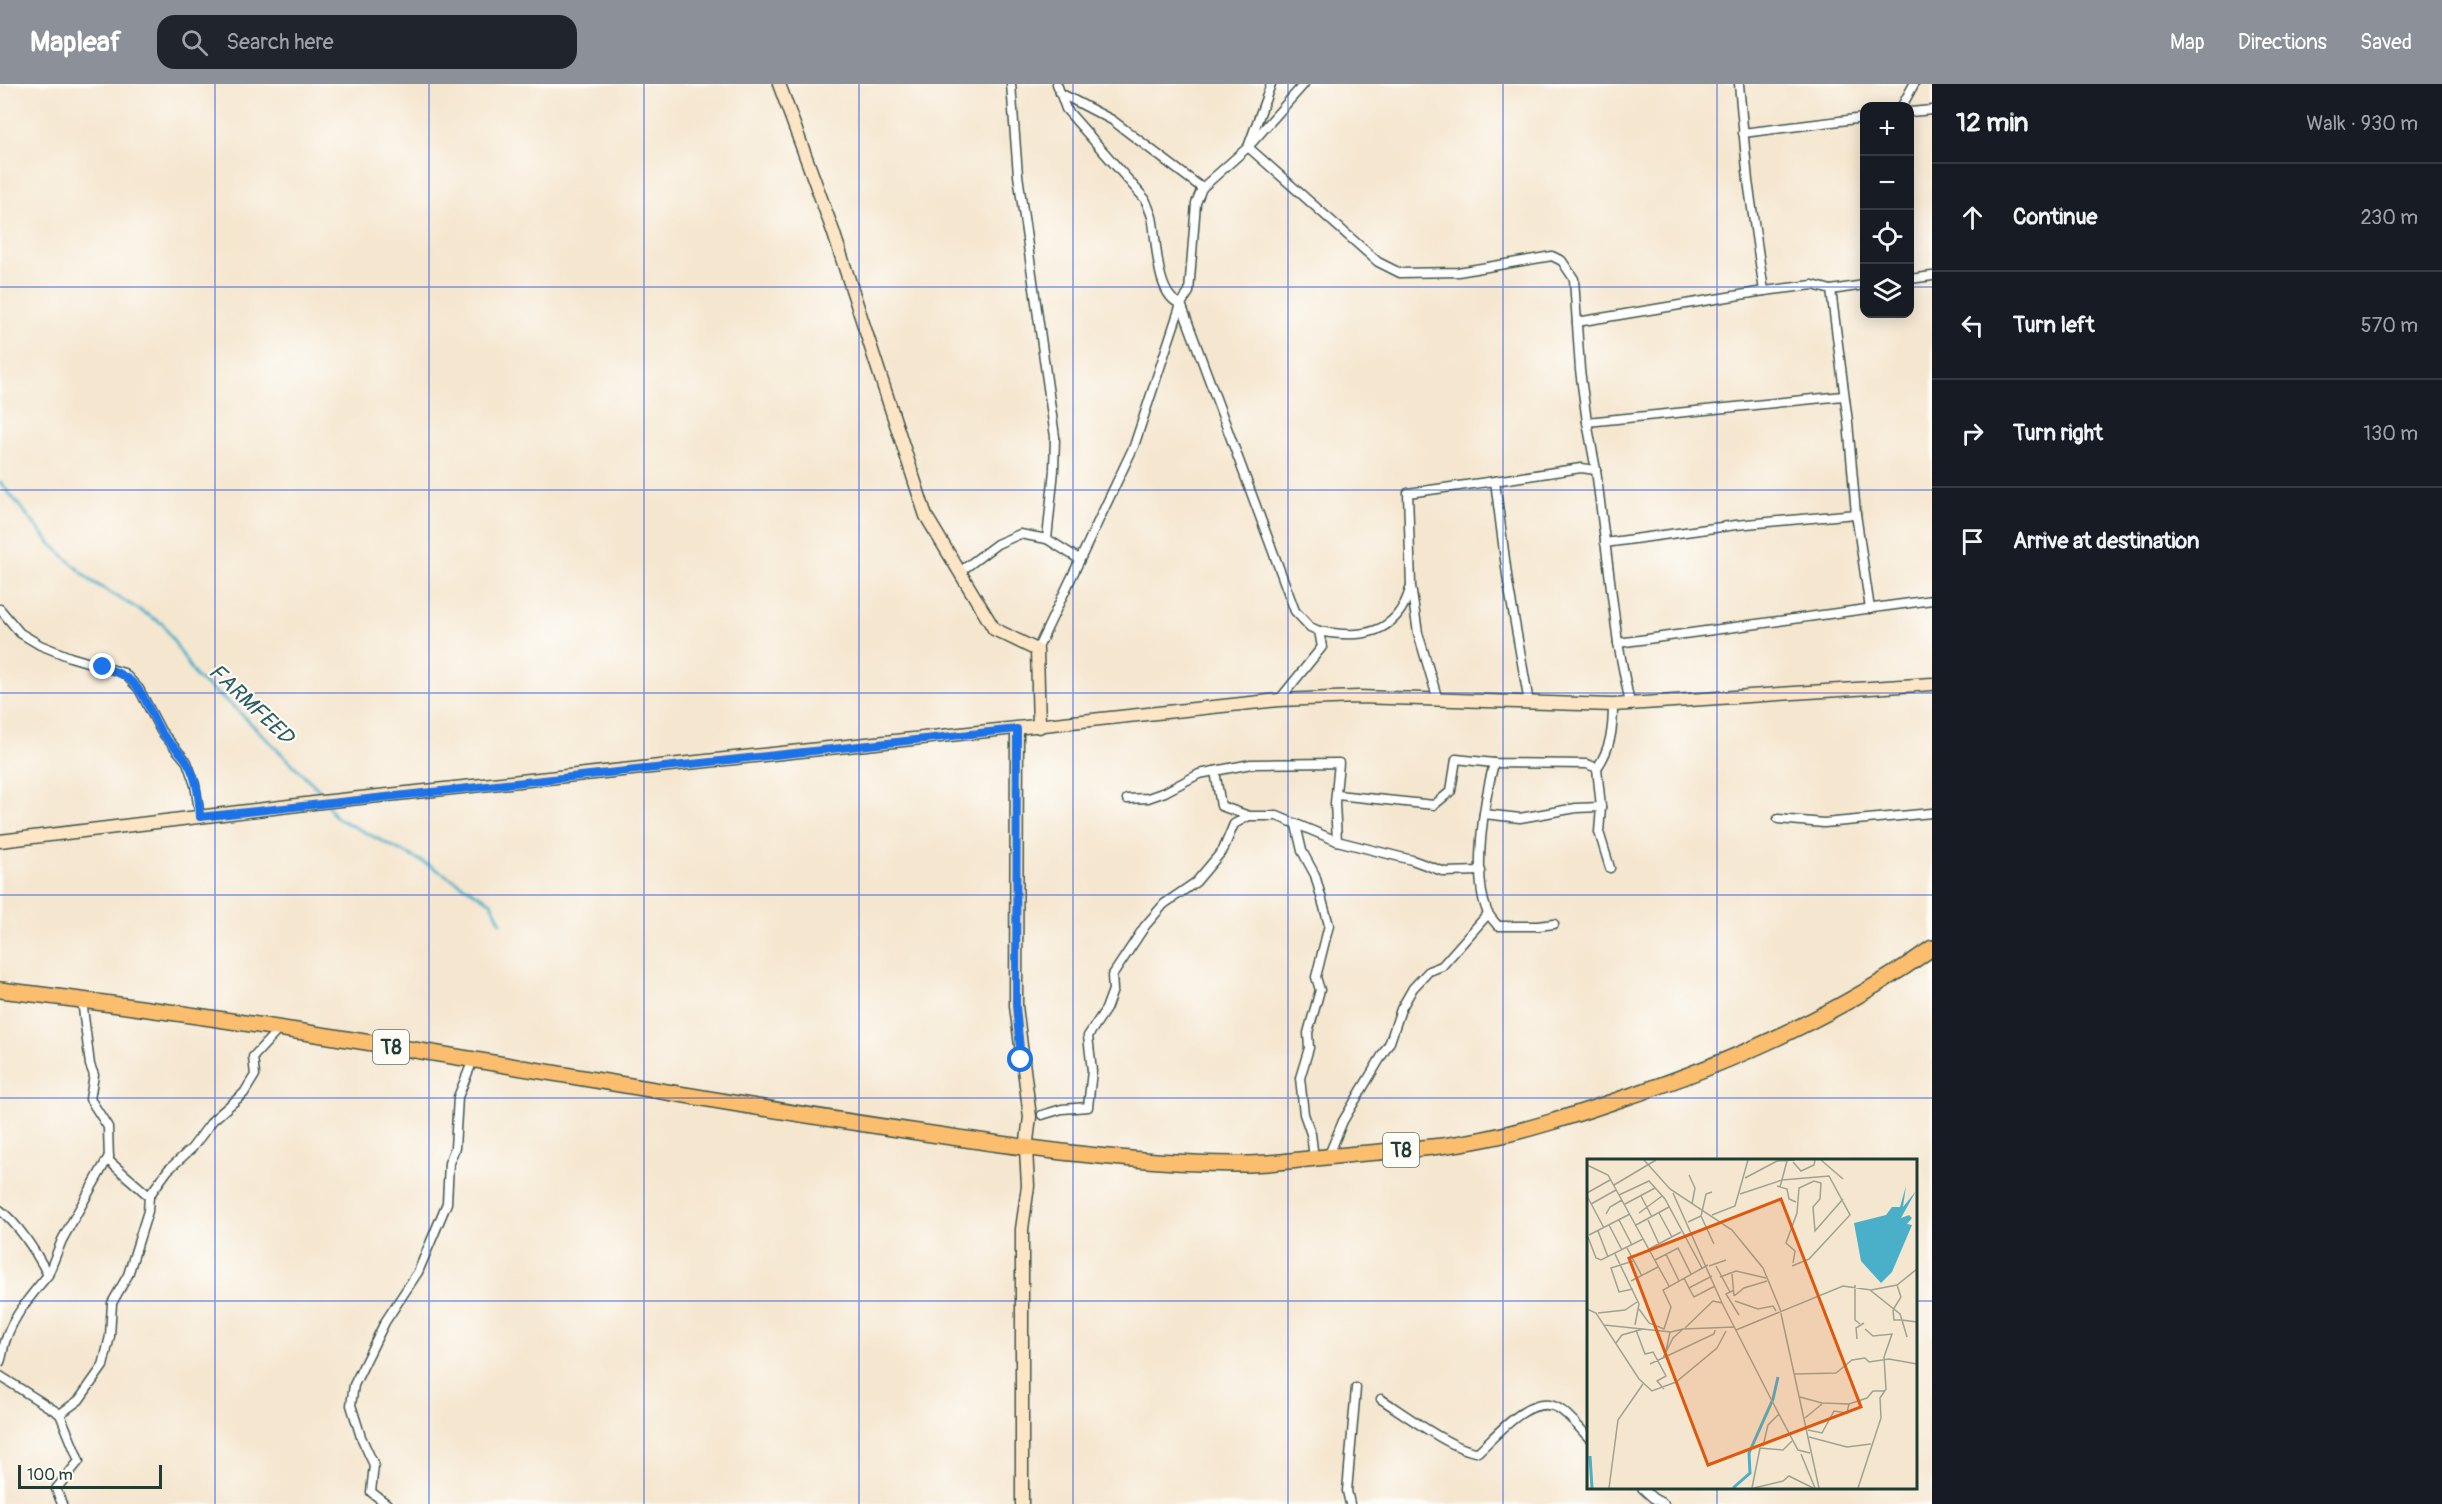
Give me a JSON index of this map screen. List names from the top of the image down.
{
  "streets": {
    "highway": ["T8"]
  },
  "water": ["FARMFEED"],
  "scale_bar": "100 m",
  "page": {
    "header": "Mapleaf",
    "search": "Search here",
    "nav": ["Map", "Directions", "Saved"],
    "heading": ["12 min", "Walk · 930 m"],
    "map_buttons": ["+", "−"],
    "list": [
      ["Continue", "230 m"],
      ["Turn left", "570 m"],
      ["Turn right", "130 m"],
      "Arrive at destination"
    ],
    "scale": "100 m"
  }
}
